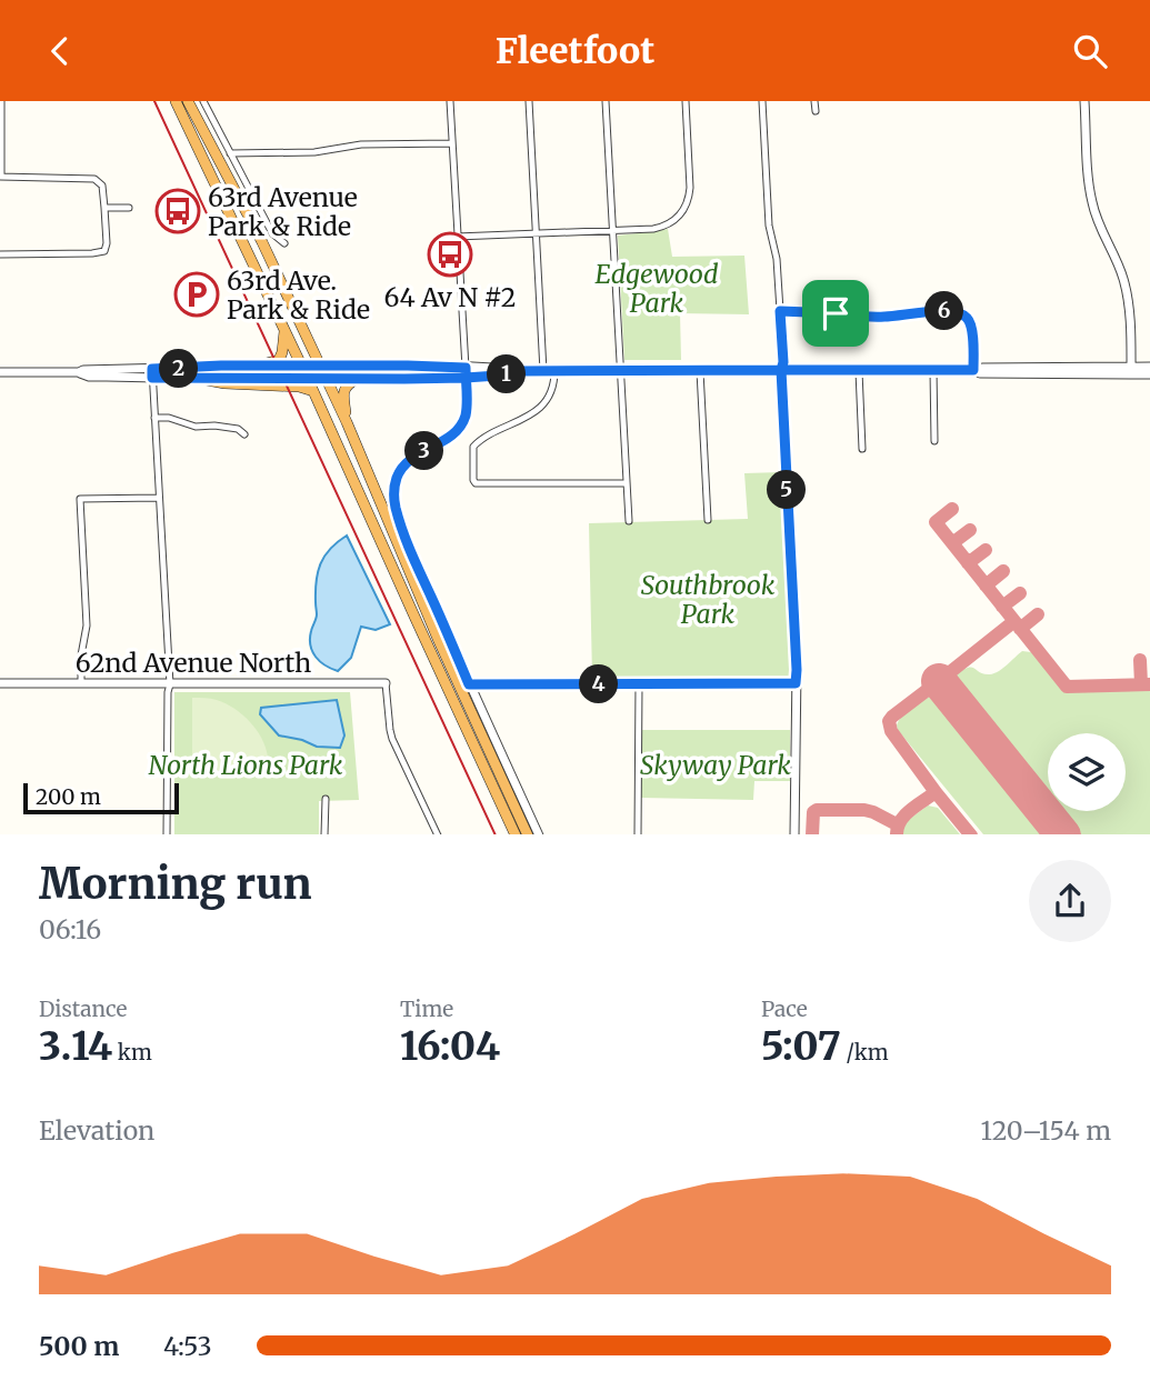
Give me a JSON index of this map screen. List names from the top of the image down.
{
  "streets": {
    "street": ["62nd Avenue North"]
  },
  "parks": [
    "Edgewood Park",
    "Southbrook Park",
    "North Lions Park",
    "Skyway Park"
  ],
  "places": {
    "bus stop": ["63rd Avenue Park & Ride", "64 Av N #2"],
    "parking": ["63rd Ave. Park & Ride"]
  },
  "scale_bar": "200 m",
  "page": {
    "header": "Fleetfoot",
    "pins": [
      "6",
      "2",
      "1",
      "3",
      "5",
      "4"
    ],
    "scale": "200 m",
    "heading": ["Morning run", "06:16"],
    "stats": [
      ["Distance", "3.14 km"],
      ["Time", "16:04"],
      ["Pace", "5:07 /km"]
    ],
    "chart": ["Elevation", "120–154 m"],
    "list": [
      {
        "name": "500 m",
        "note": "4:53"
      }
    ]
  }
}
